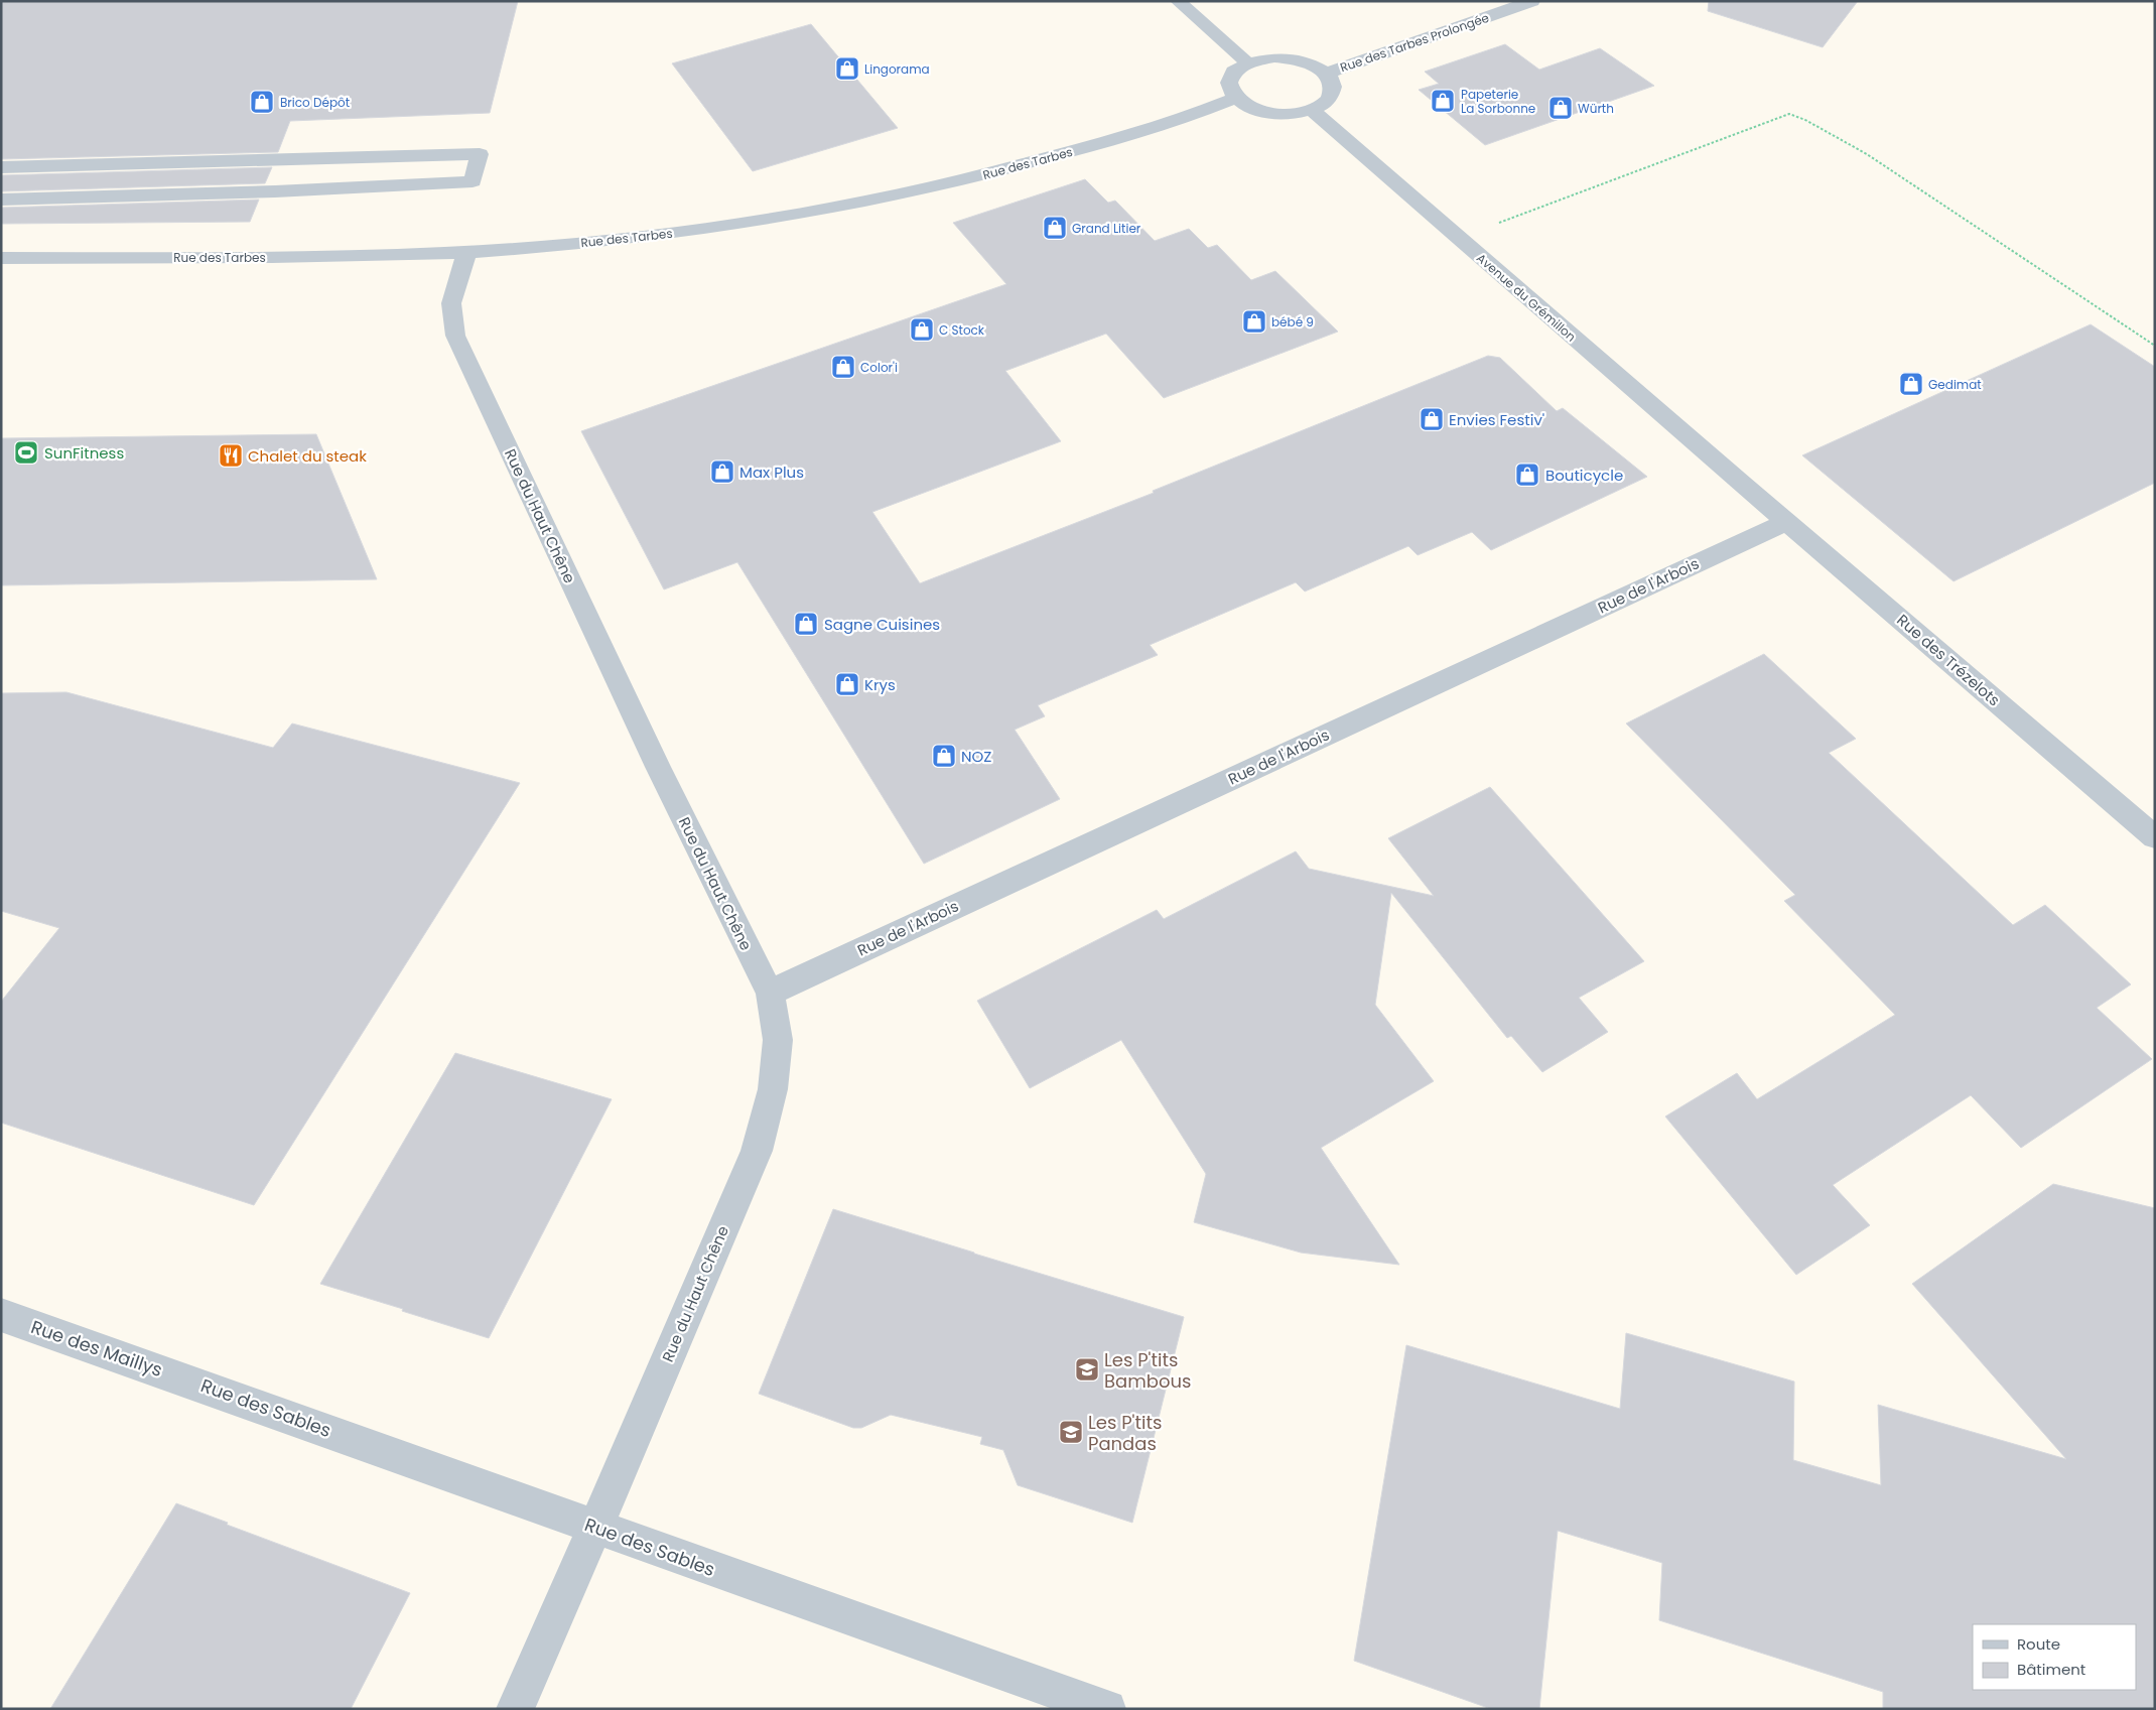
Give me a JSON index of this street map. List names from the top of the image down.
{
  "streets": {
    "street": [
      "Rue des Tarbes Prolongée",
      "Rue des Tarbes",
      "Avenue du Grémillon",
      "Rue du Haut Chêne",
      "Rue de l'Arbois",
      "Rue des Trézelots",
      "Rue des Maillys",
      "Rue des Sables"
    ]
  },
  "crossings": [
    ["Rue des Tarbes", "Rue du Haut Chêne"],
    ["Avenue du Grémillon", "Rue des Trézelots"],
    ["Rue du Haut Chêne", "Rue de l'Arbois"],
    ["Rue du Haut Chêne", "Rue des Sables"],
    ["Rue de l'Arbois", "Rue des Trézelots"],
    ["Rue des Maillys", "Rue des Sables"]
  ],
  "places": {
    "shop": [
      "Lingorama",
      "Papeterie La Sorbonne",
      "Brico Dépôt",
      "Würth",
      "Grand Litier",
      "bébé 9",
      "C Stock",
      "Color'i",
      "Gedimat",
      "Envies Festiv'",
      "Max Plus",
      "Bouticycle",
      "Sagne Cuisines",
      "Krys",
      "NOZ"
    ],
    "sports": ["SunFitness"],
    "restaurant": ["Chalet du steak"],
    "school or university": ["Les P'tits Bambous", "Les P'tits Pandas"]
  },
  "legend": ["Route", "Bâtiment"]
}
